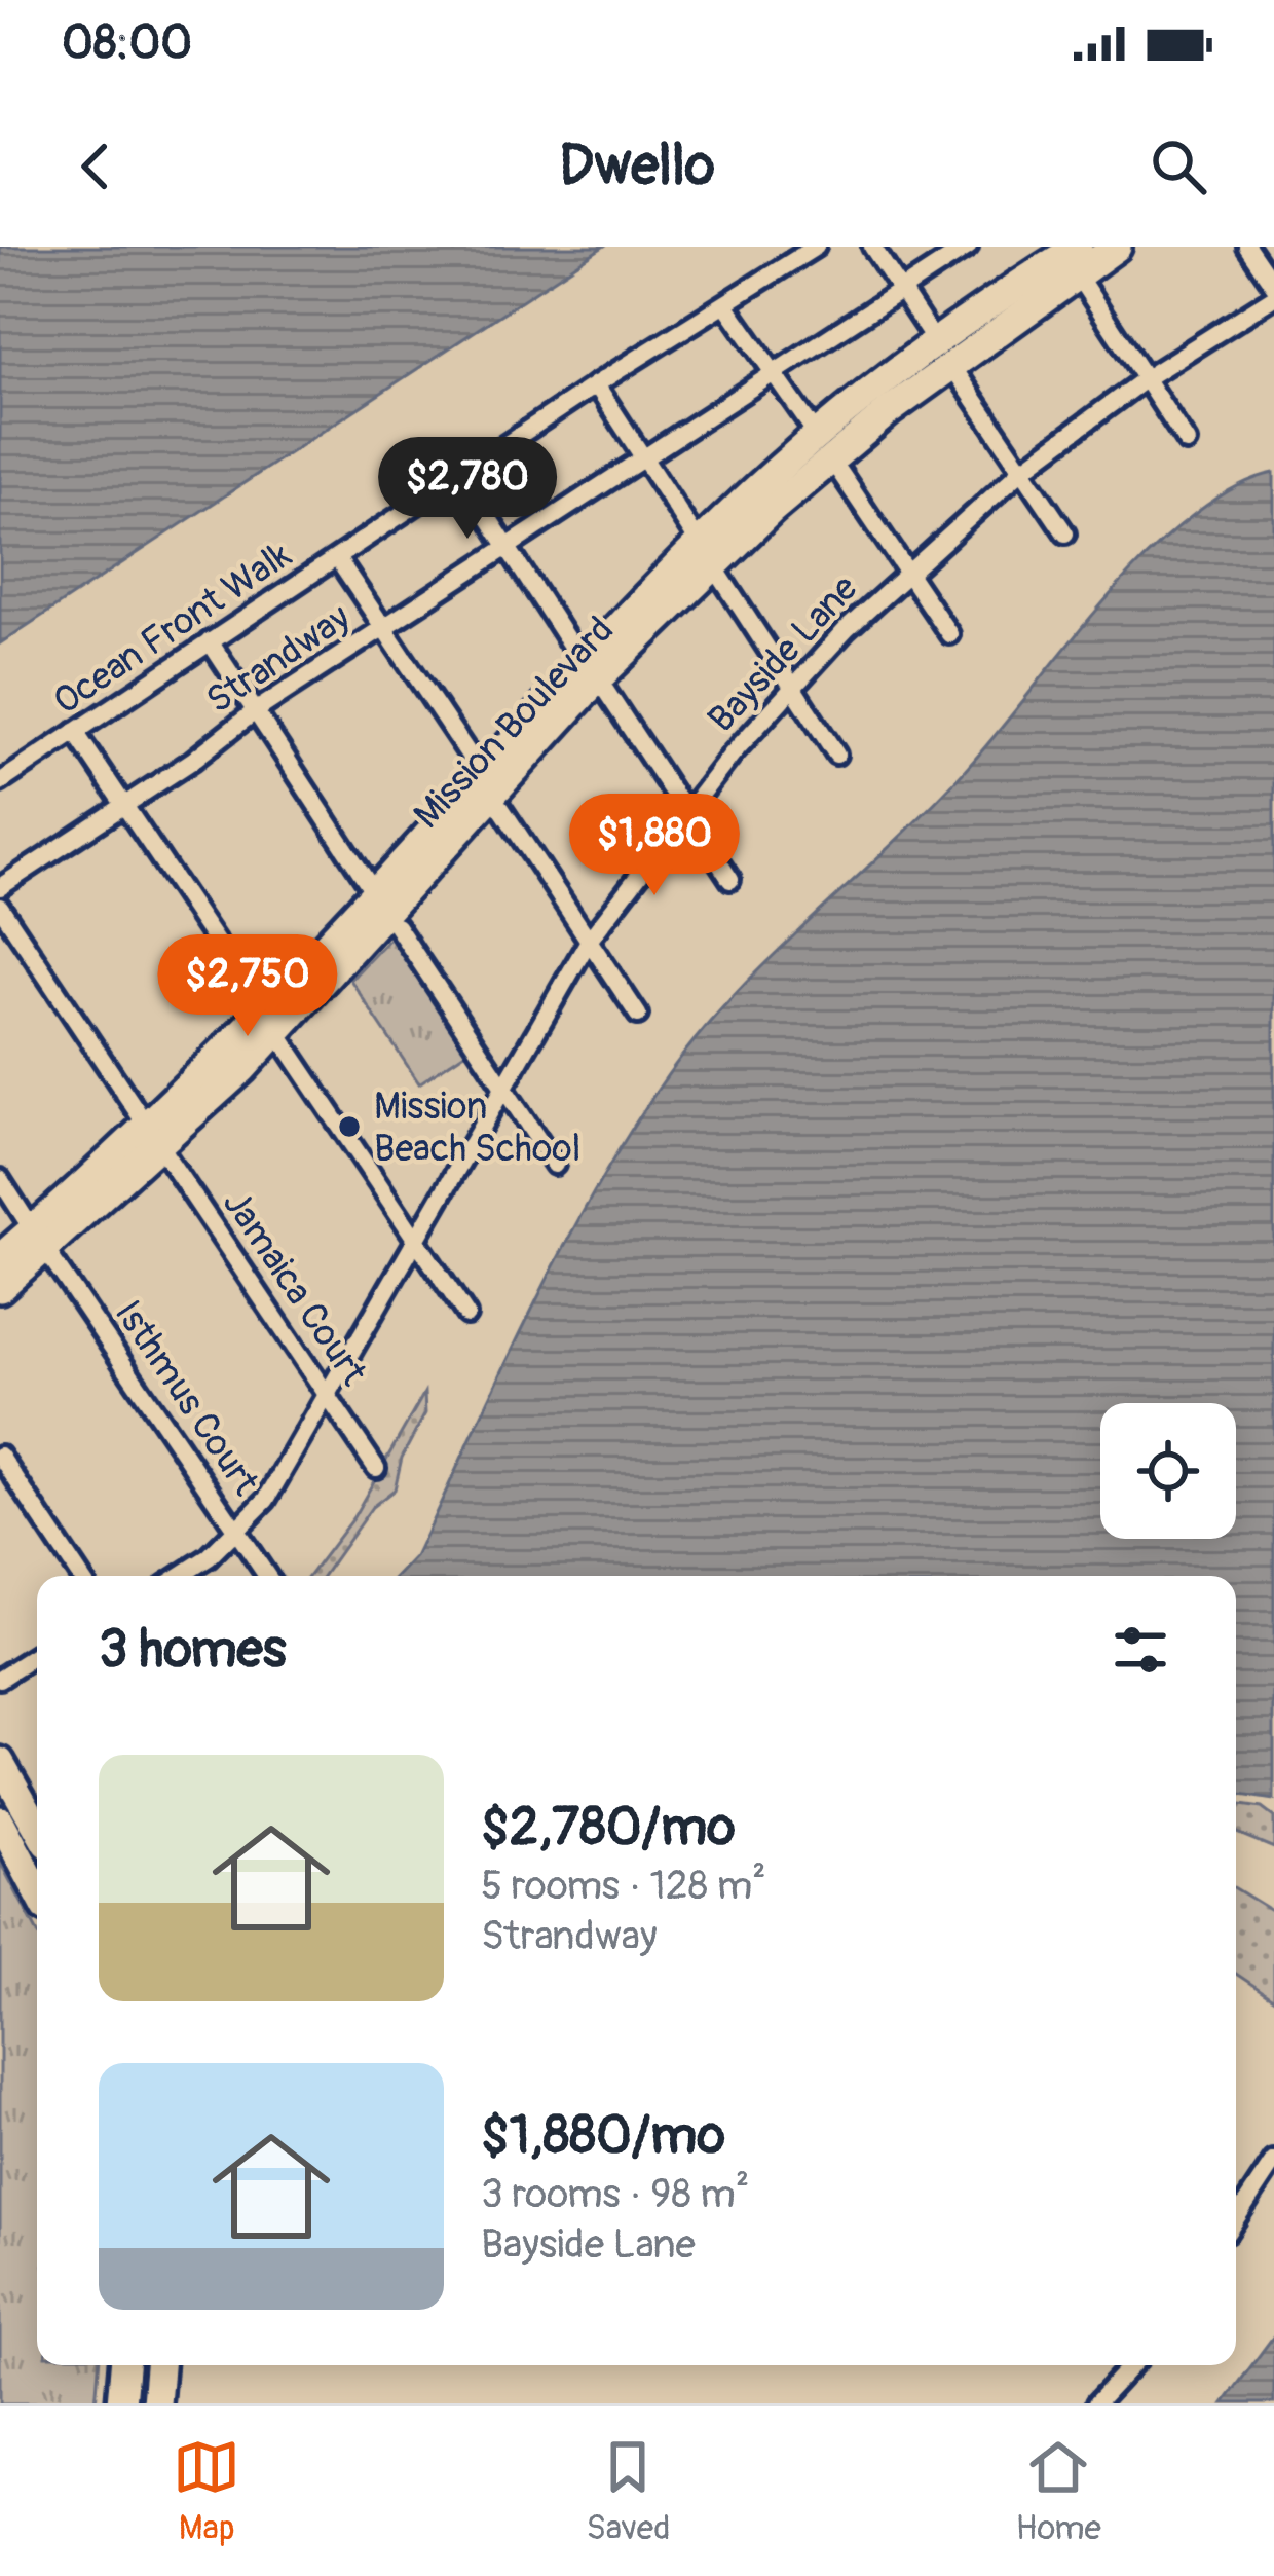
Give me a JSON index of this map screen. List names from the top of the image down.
{
  "streets": {
    "main road": ["Mission Boulevard"],
    "street": [
      "Ocean Front Walk",
      "Bayside Lane",
      "Strandway",
      "Jamaica Court",
      "Isthmus Court"
    ]
  },
  "crossings": [
    ["Bayside Lane", "Jamaica Court"],
    ["Bayside Lane", "Isthmus Court"],
    ["Mission Boulevard", "Jamaica Court"],
    ["Mission Boulevard", "Isthmus Court"]
  ],
  "places": ["Mission Beach School"],
  "page": {
    "status": "08:00",
    "header": "Dwello",
    "price": ["$2,780", "$1,880", "$2,750"],
    "heading": "3 homes",
    "list": [
      {
        "name": "$2,780/mo",
        "note": "5 rooms · 128 m² · Strandway"
      },
      {
        "name": "$1,880/mo",
        "note": "3 rooms · 98 m² · Bayside Lane"
      }
    ],
    "tabs": ["Map", "Saved", "Home"]
  }
}
